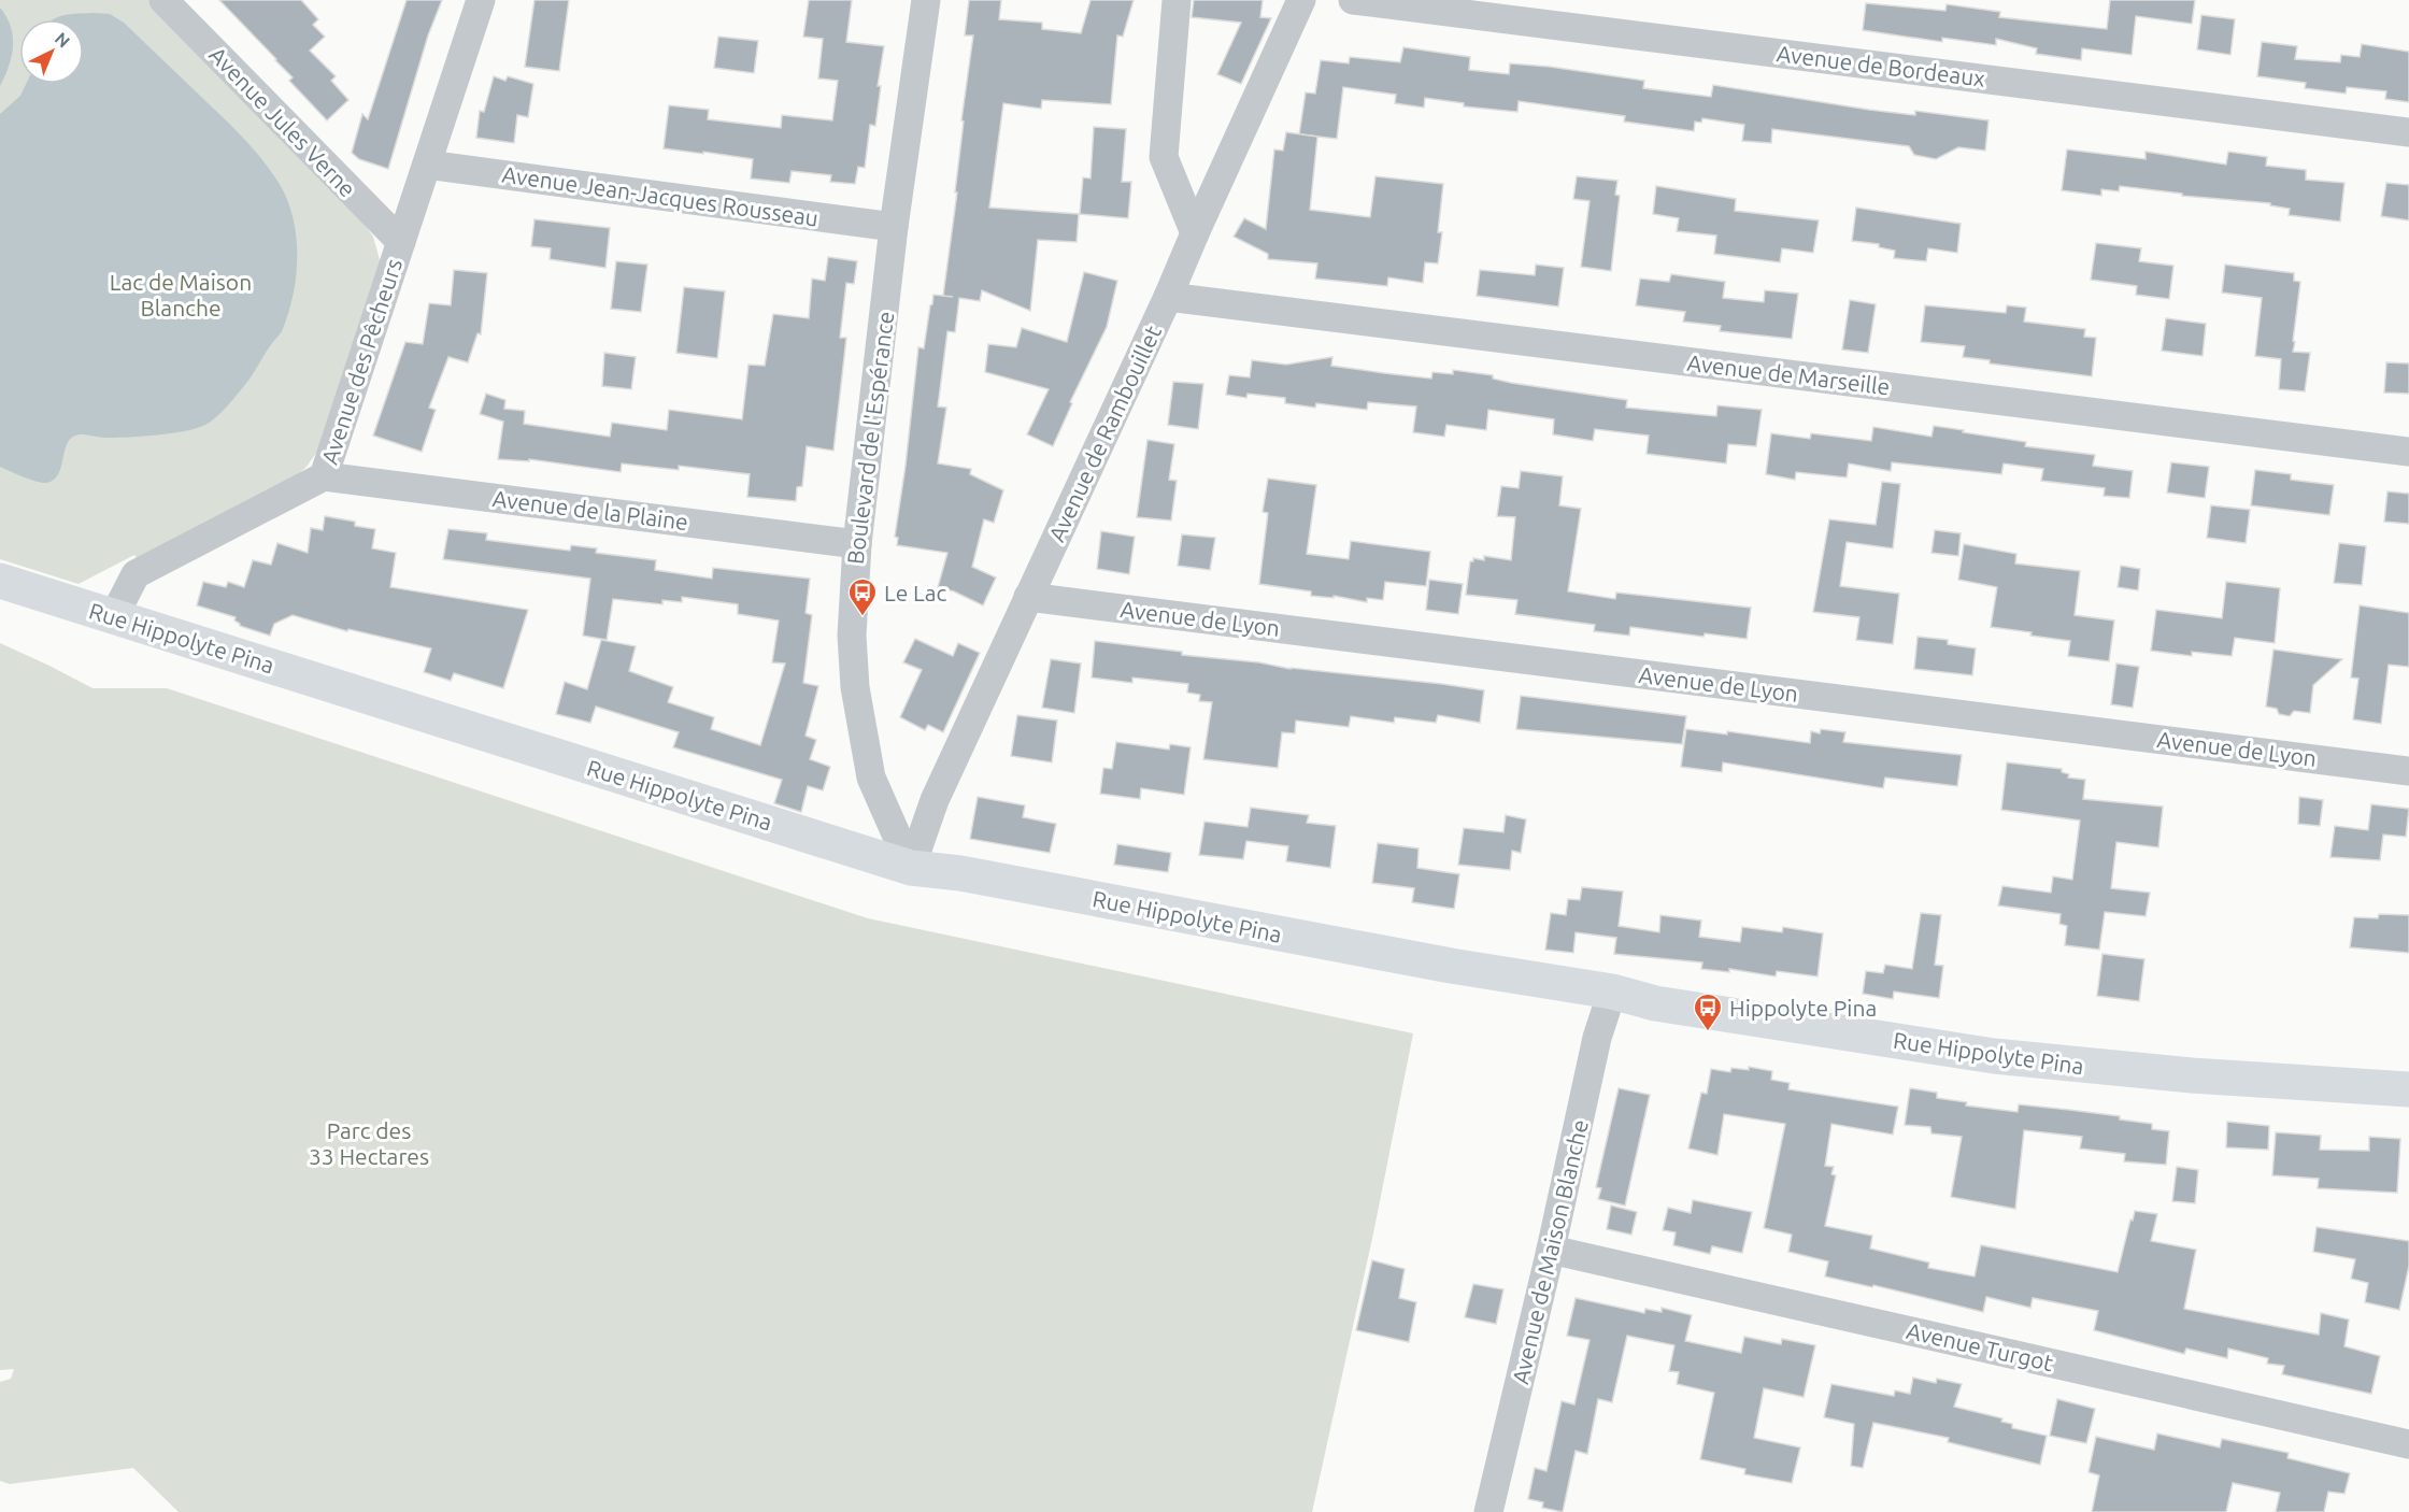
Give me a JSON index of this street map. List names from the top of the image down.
{
  "streets": {
    "main road": ["Rue Hippolyte Pina"],
    "street": [
      "Avenue de Bordeaux",
      "Avenue Jules Verne",
      "Avenue Jean-Jacques Rousseau",
      "Avenue des Pêcheurs",
      "Avenue de Marseille",
      "Avenue de Rambouillet",
      "Boulevard de l'Espérance",
      "Avenue de la Plaine",
      "Avenue de Lyon",
      "Avenue de Maison Blanche",
      "Avenue Turgot"
    ]
  },
  "crossings": [
    ["Avenue Jules Verne", "Avenue des Pêcheurs"],
    ["Avenue Jean-Jacques Rousseau", "Avenue des Pêcheurs"],
    ["Avenue Jean-Jacques Rousseau", "Boulevard de l'Espérance"],
    ["Avenue des Pêcheurs", "Avenue de la Plaine"],
    ["Avenue des Pêcheurs", "Rue Hippolyte Pina"],
    ["Avenue de Marseille", "Avenue de Rambouillet"],
    ["Avenue de Rambouillet", "Boulevard de l'Espérance"],
    ["Avenue de Rambouillet", "Avenue de Lyon"],
    ["Avenue de Rambouillet", "Rue Hippolyte Pina"],
    ["Boulevard de l'Espérance", "Avenue de la Plaine"],
    ["Boulevard de l'Espérance", "Rue Hippolyte Pina"],
    ["Rue Hippolyte Pina", "Avenue de Maison Blanche"],
    ["Avenue de Maison Blanche", "Avenue Turgot"]
  ],
  "parks": ["Lac de Maison Blanche", "Parc des 33 Hectares"],
  "places": {
    "bus stop": ["Le Lac", "Hippolyte Pina"]
  },
  "north": "top right"
}
